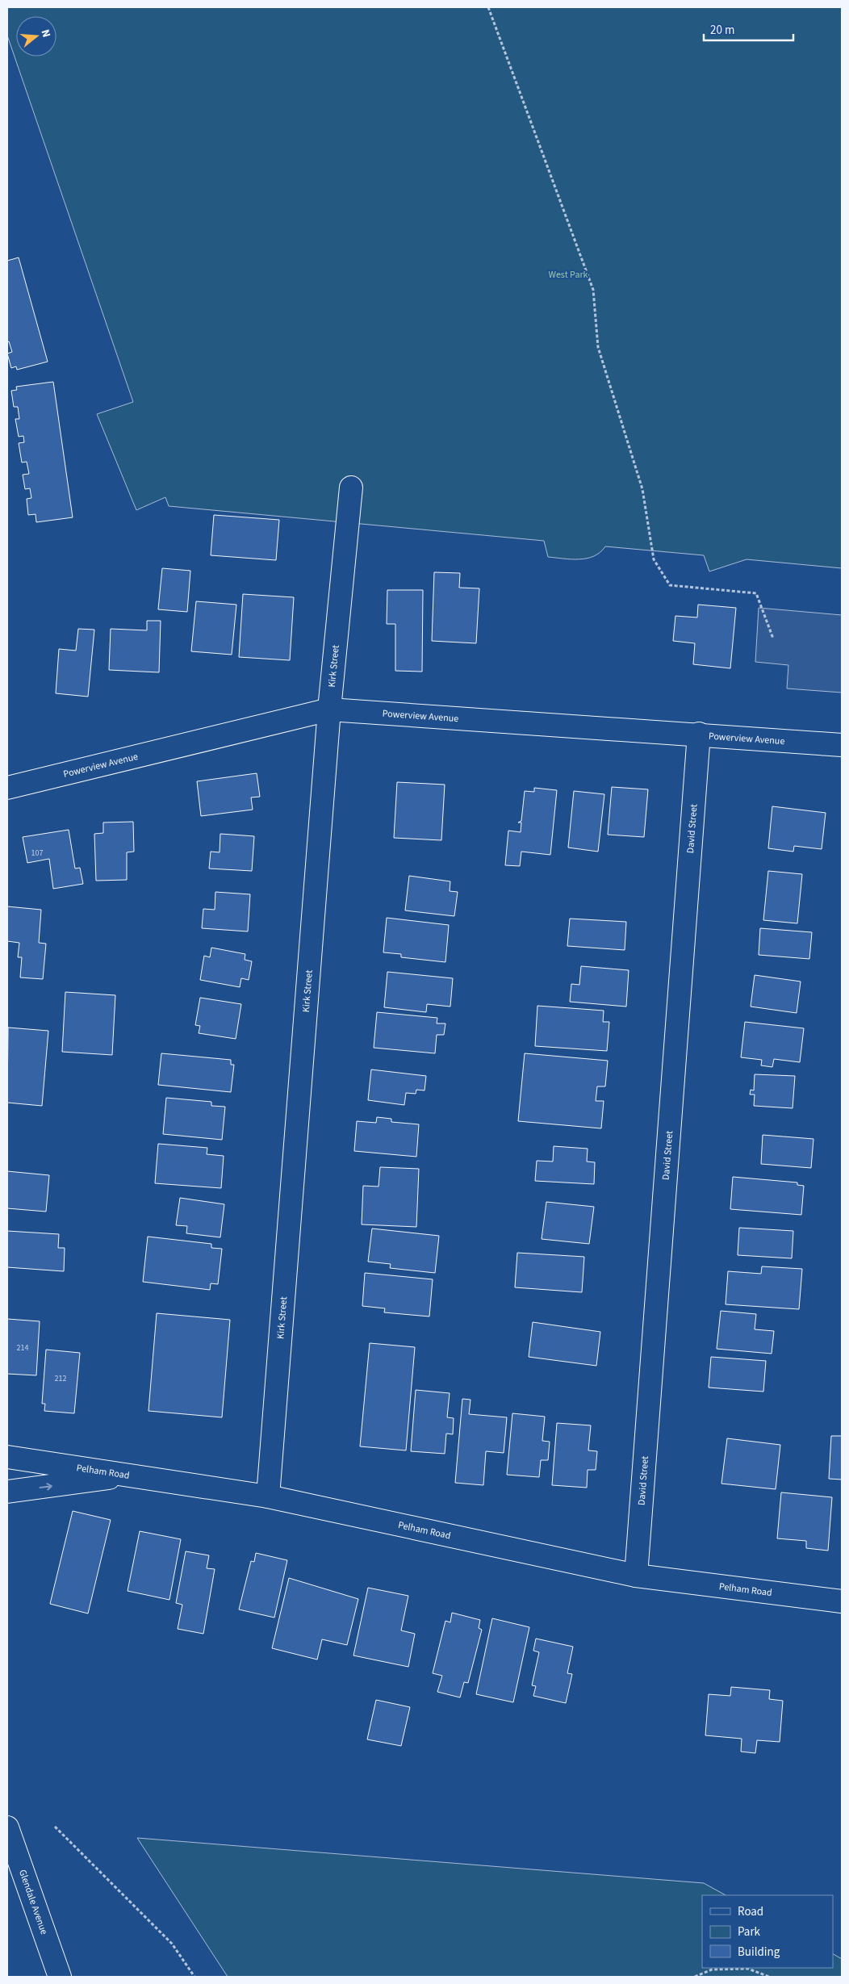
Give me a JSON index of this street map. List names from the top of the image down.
{
  "streets": {
    "street": [
      "Kirk Street",
      "Powerview Avenue",
      "David Street",
      "Pelham Road",
      "Glendale Avenue"
    ]
  },
  "crossings": [
    ["Kirk Street", "Powerview Avenue"],
    ["Kirk Street", "Pelham Road"],
    ["Powerview Avenue", "David Street"],
    ["David Street", "Pelham Road"]
  ],
  "parks": ["West Park"],
  "house_numbers": ["107", "214", "212"],
  "legend": ["Road", "Park", "Building"],
  "scale_bar": "20 m",
  "north": "right"
}
